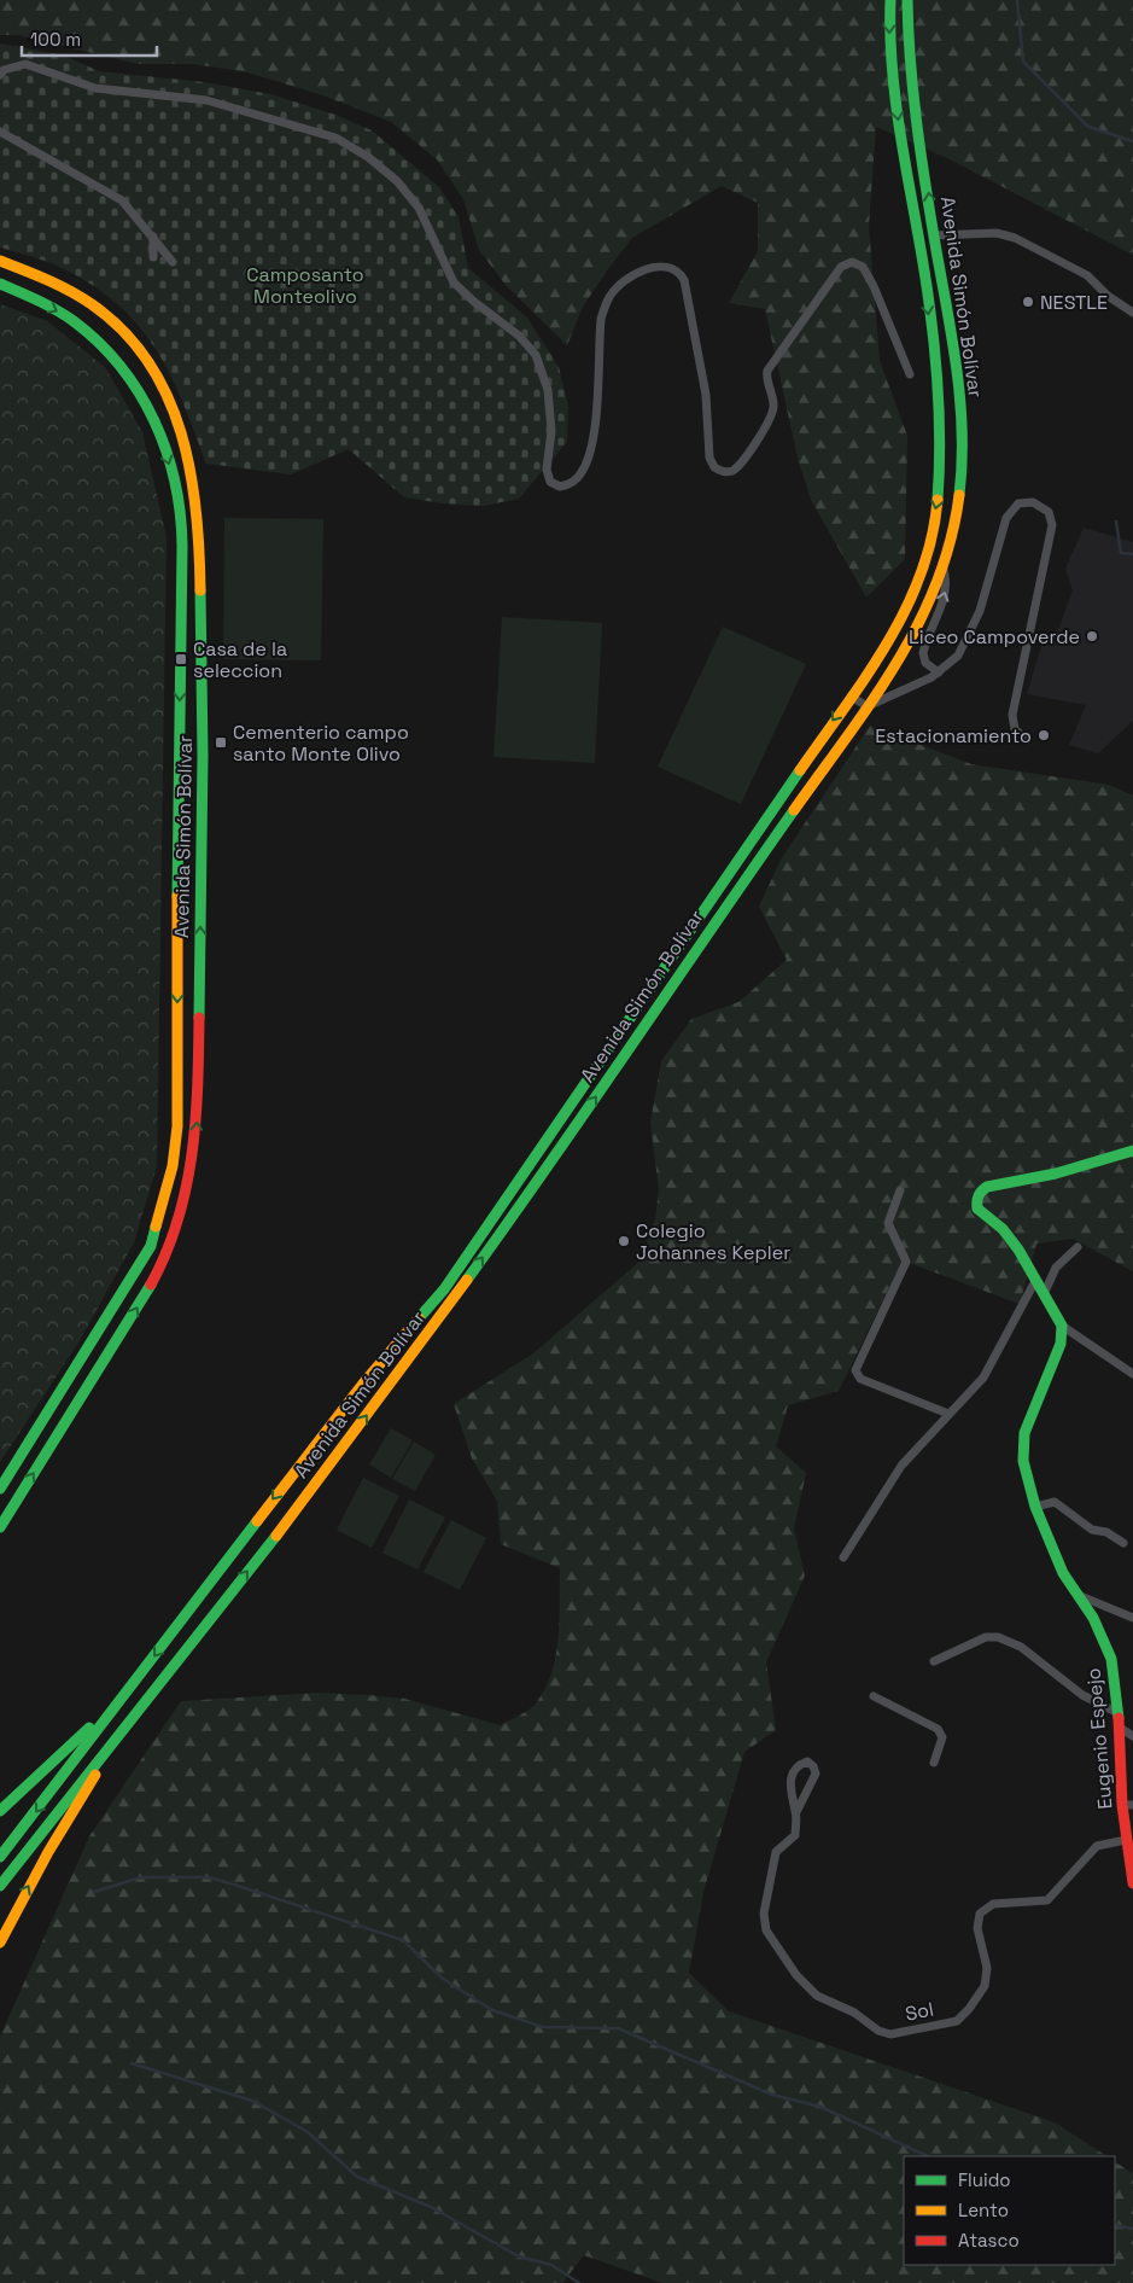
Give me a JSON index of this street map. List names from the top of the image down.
{
  "streets": {
    "main road": ["Avenida Simón Bolívar", "Eugenio Espejo"],
    "street": ["Sol"]
  },
  "crossings": [
    ["Eugenio Espejo", "Sol"]
  ],
  "parks": ["Camposanto Monteolivo"],
  "places": {
    "other": [
      "NESTLE",
      "Liceo Campoverde",
      "Estacionamiento",
      "Colegio Johannes Kepler"
    ],
    "transit": ["Casa de la seleccion", "Cementerio campo santo Monte Olivo"]
  },
  "legend": ["Fluido", "Lento", "Atasco"],
  "scale_bar": "100 m"
}
